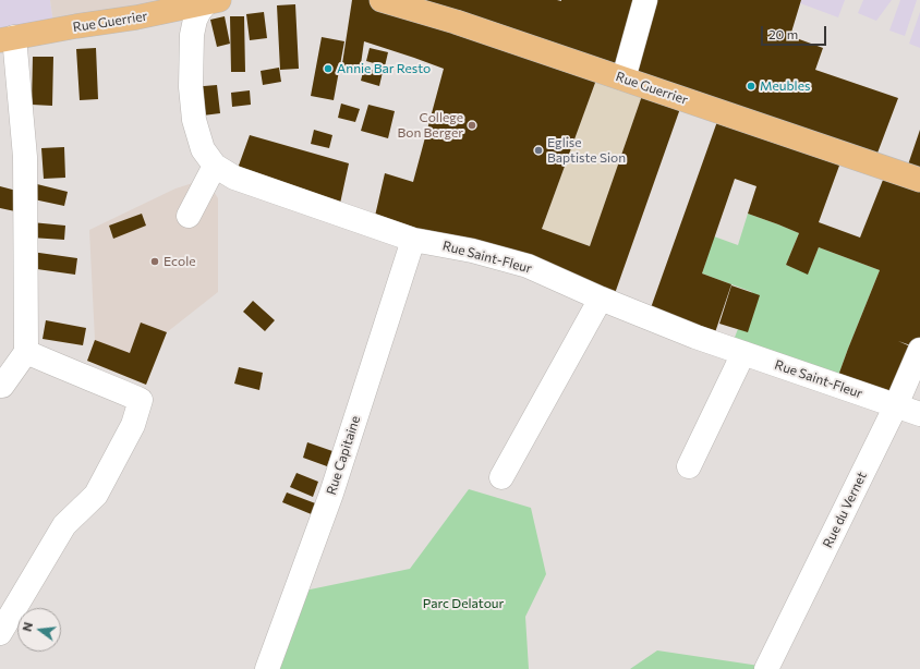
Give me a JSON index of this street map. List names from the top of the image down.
{
  "streets": {
    "main road": ["Rue Guerrier"],
    "street": ["Rue Saint-Fleur", "Rue Capitaine", "Rue du Vernet"]
  },
  "crossings": [
    ["Rue Guerrier", "Rue Saint-Fleur"],
    ["Rue Saint-Fleur", "Rue Capitaine"],
    ["Rue Saint-Fleur", "Rue du Vernet"]
  ],
  "parks": ["Parc Delatour"],
  "places": [
    "Annie Bar Resto",
    "Meubles",
    "College Bon Berger",
    "Eglise Baptiste Sion",
    "Ecole"
  ],
  "scale_bar": "20 m",
  "north": "left"
}
